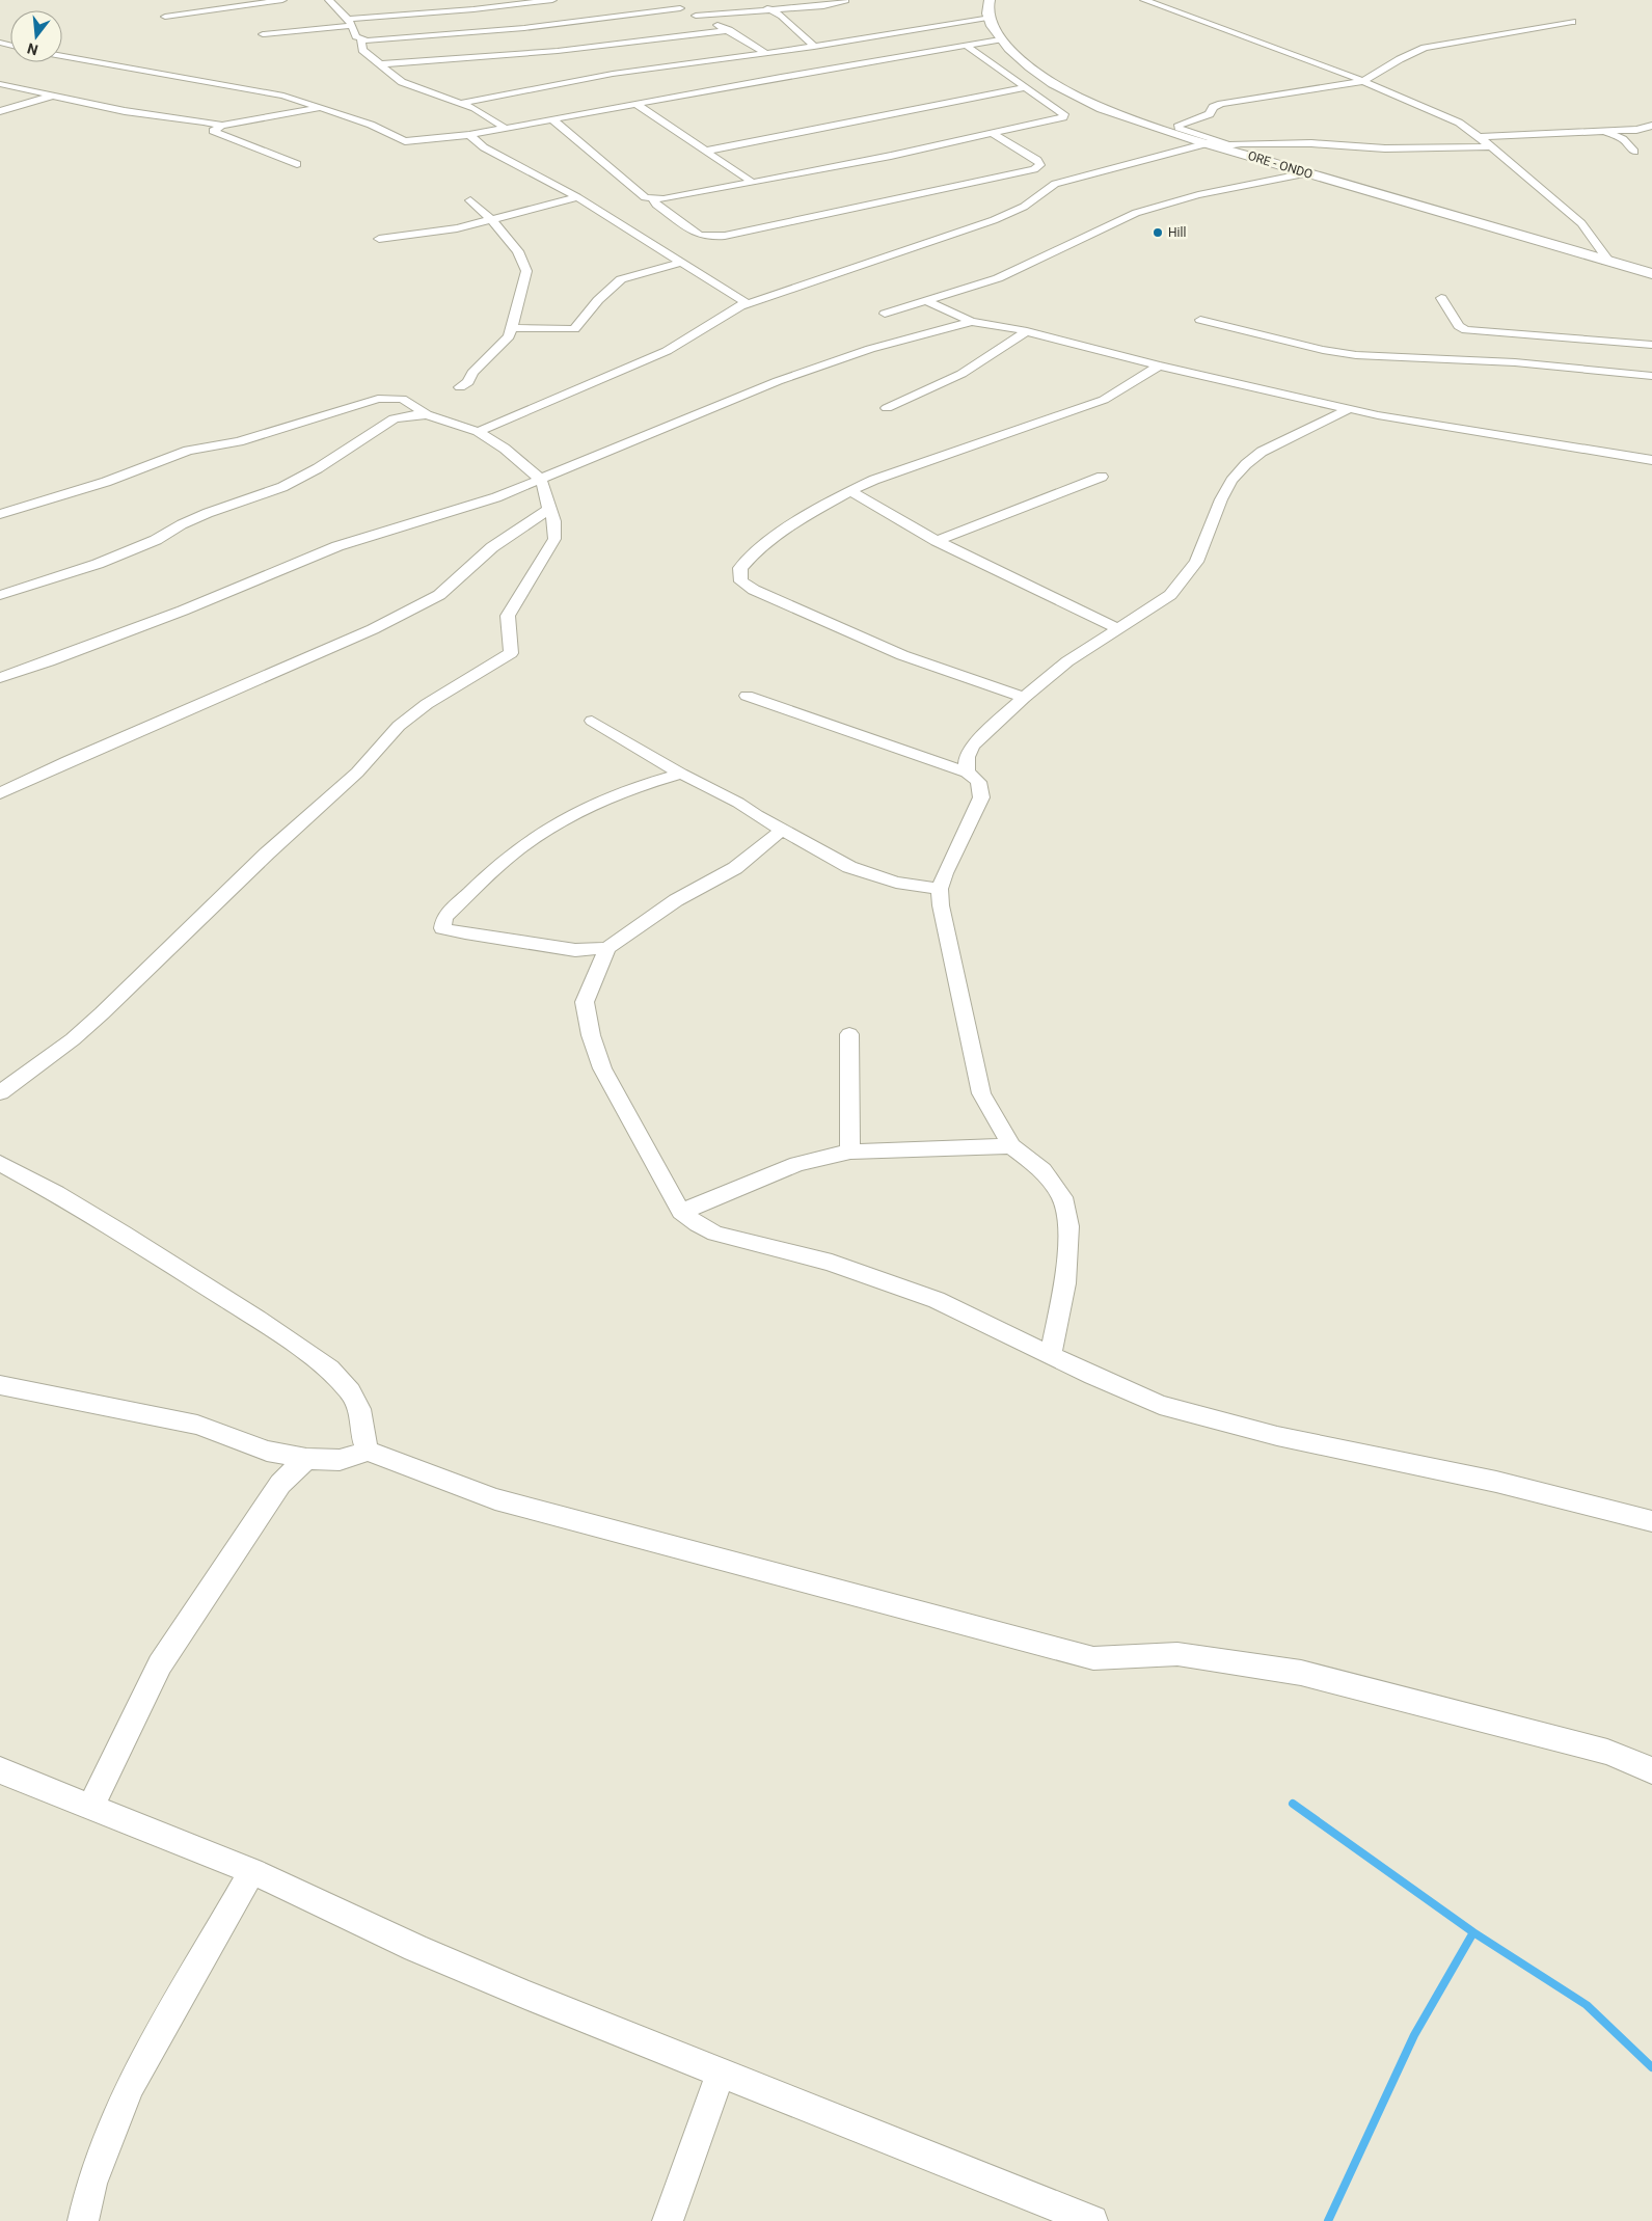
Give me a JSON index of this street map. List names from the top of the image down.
{
  "streets": {
    "main road": ["ORE - ONDO"]
  },
  "places": ["Hill"],
  "north": "bottom"
}
